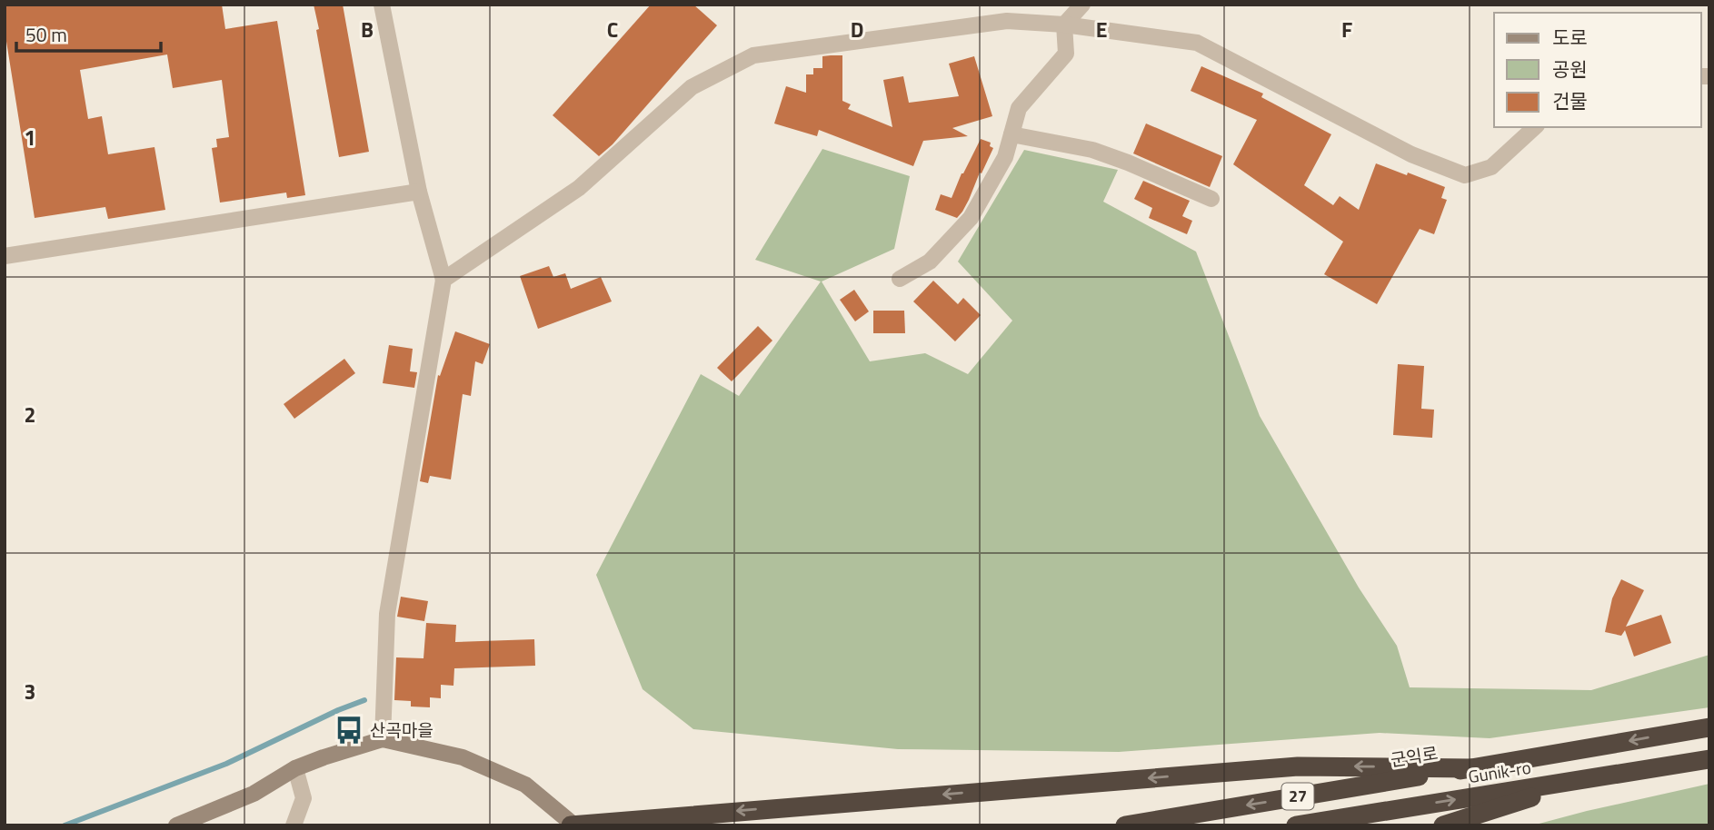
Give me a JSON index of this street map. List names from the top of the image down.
{
  "streets": {
    "highway": ["군익로", "Gunik-ro", "27"]
  },
  "places": {
    "bus stop": ["산곡마을"]
  },
  "legend": ["도로", "공원", "건물"],
  "scale_bar": "50 m",
  "grid": {
    "columns": [
      "B",
      "C",
      "D",
      "E",
      "F"
    ],
    "rows": ["1", "2", "3"]
  }
}
